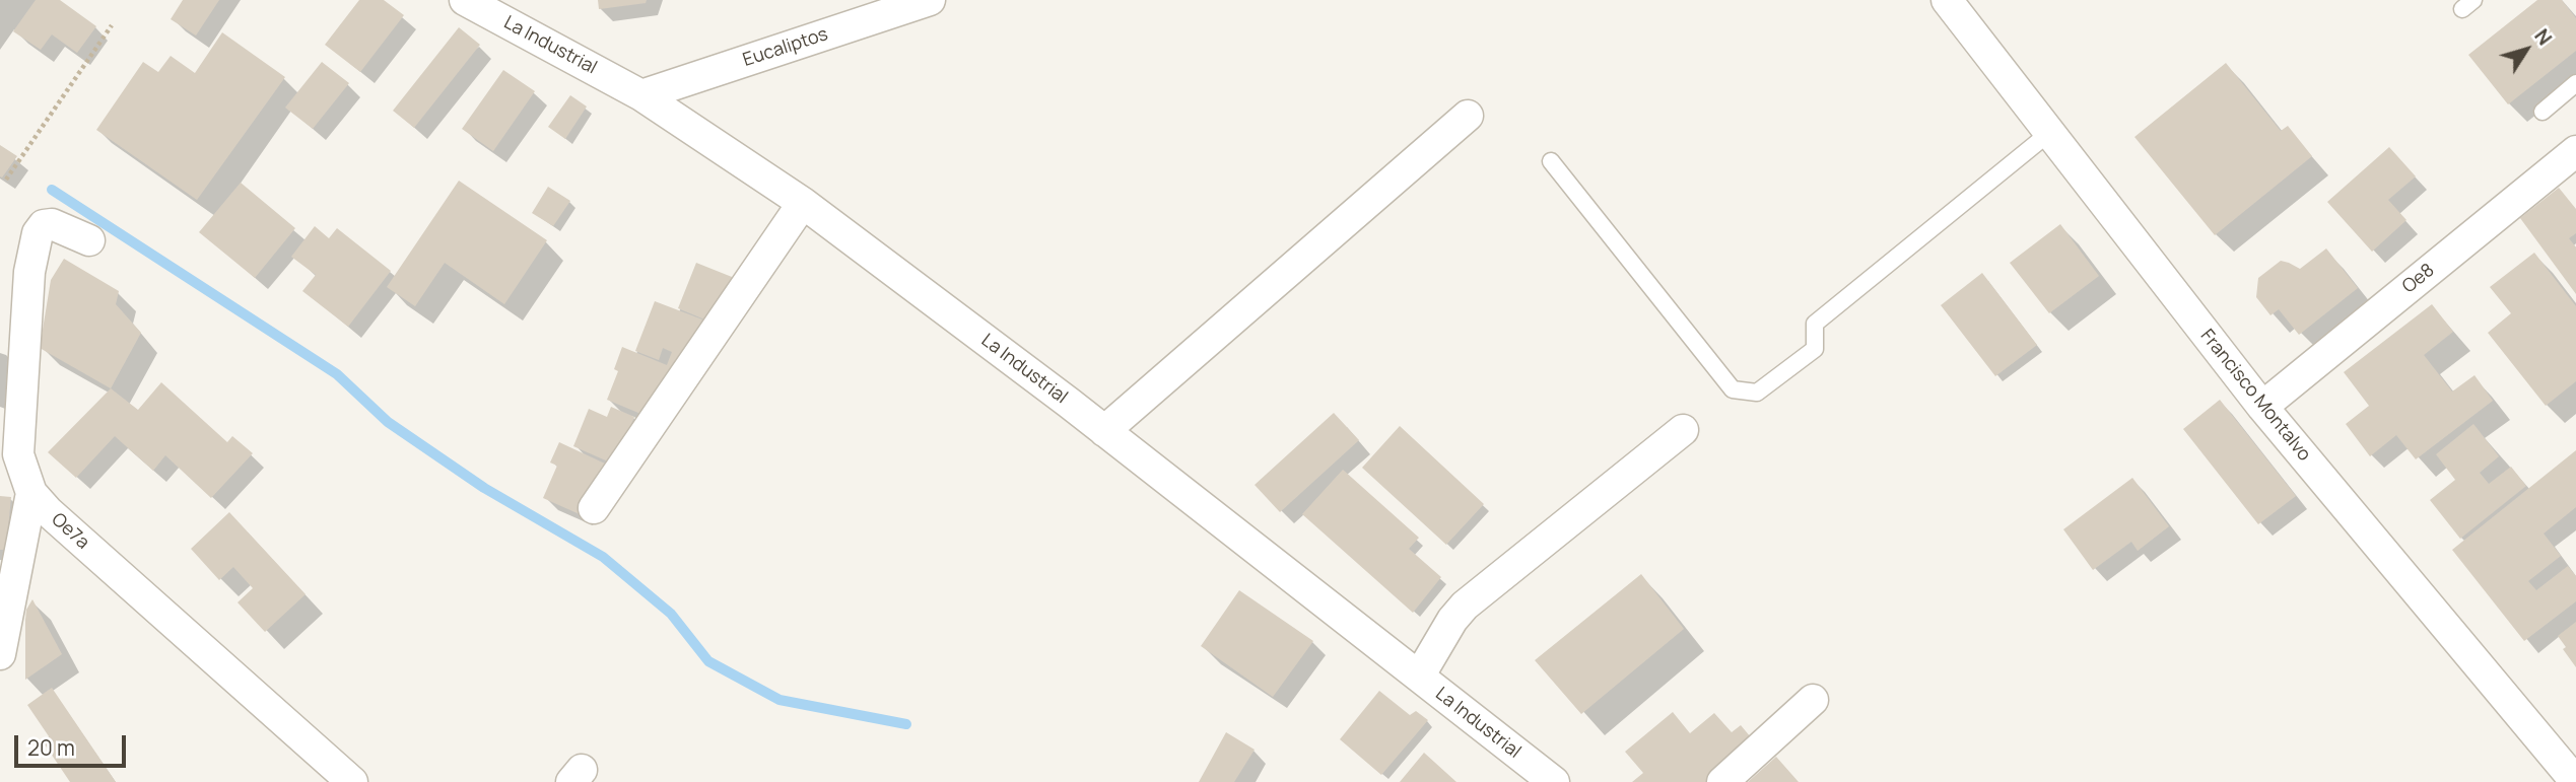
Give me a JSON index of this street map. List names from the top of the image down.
{
  "streets": {
    "street": [
      "La Industrial",
      "Eucaliptos",
      "Oe8",
      "Francisco Montalvo",
      "Oe7a"
    ]
  },
  "crossings": [
    ["La Industrial", "Eucaliptos"],
    ["Oe8", "Francisco Montalvo"]
  ],
  "scale_bar": "20 m",
  "north": "top right"
}
